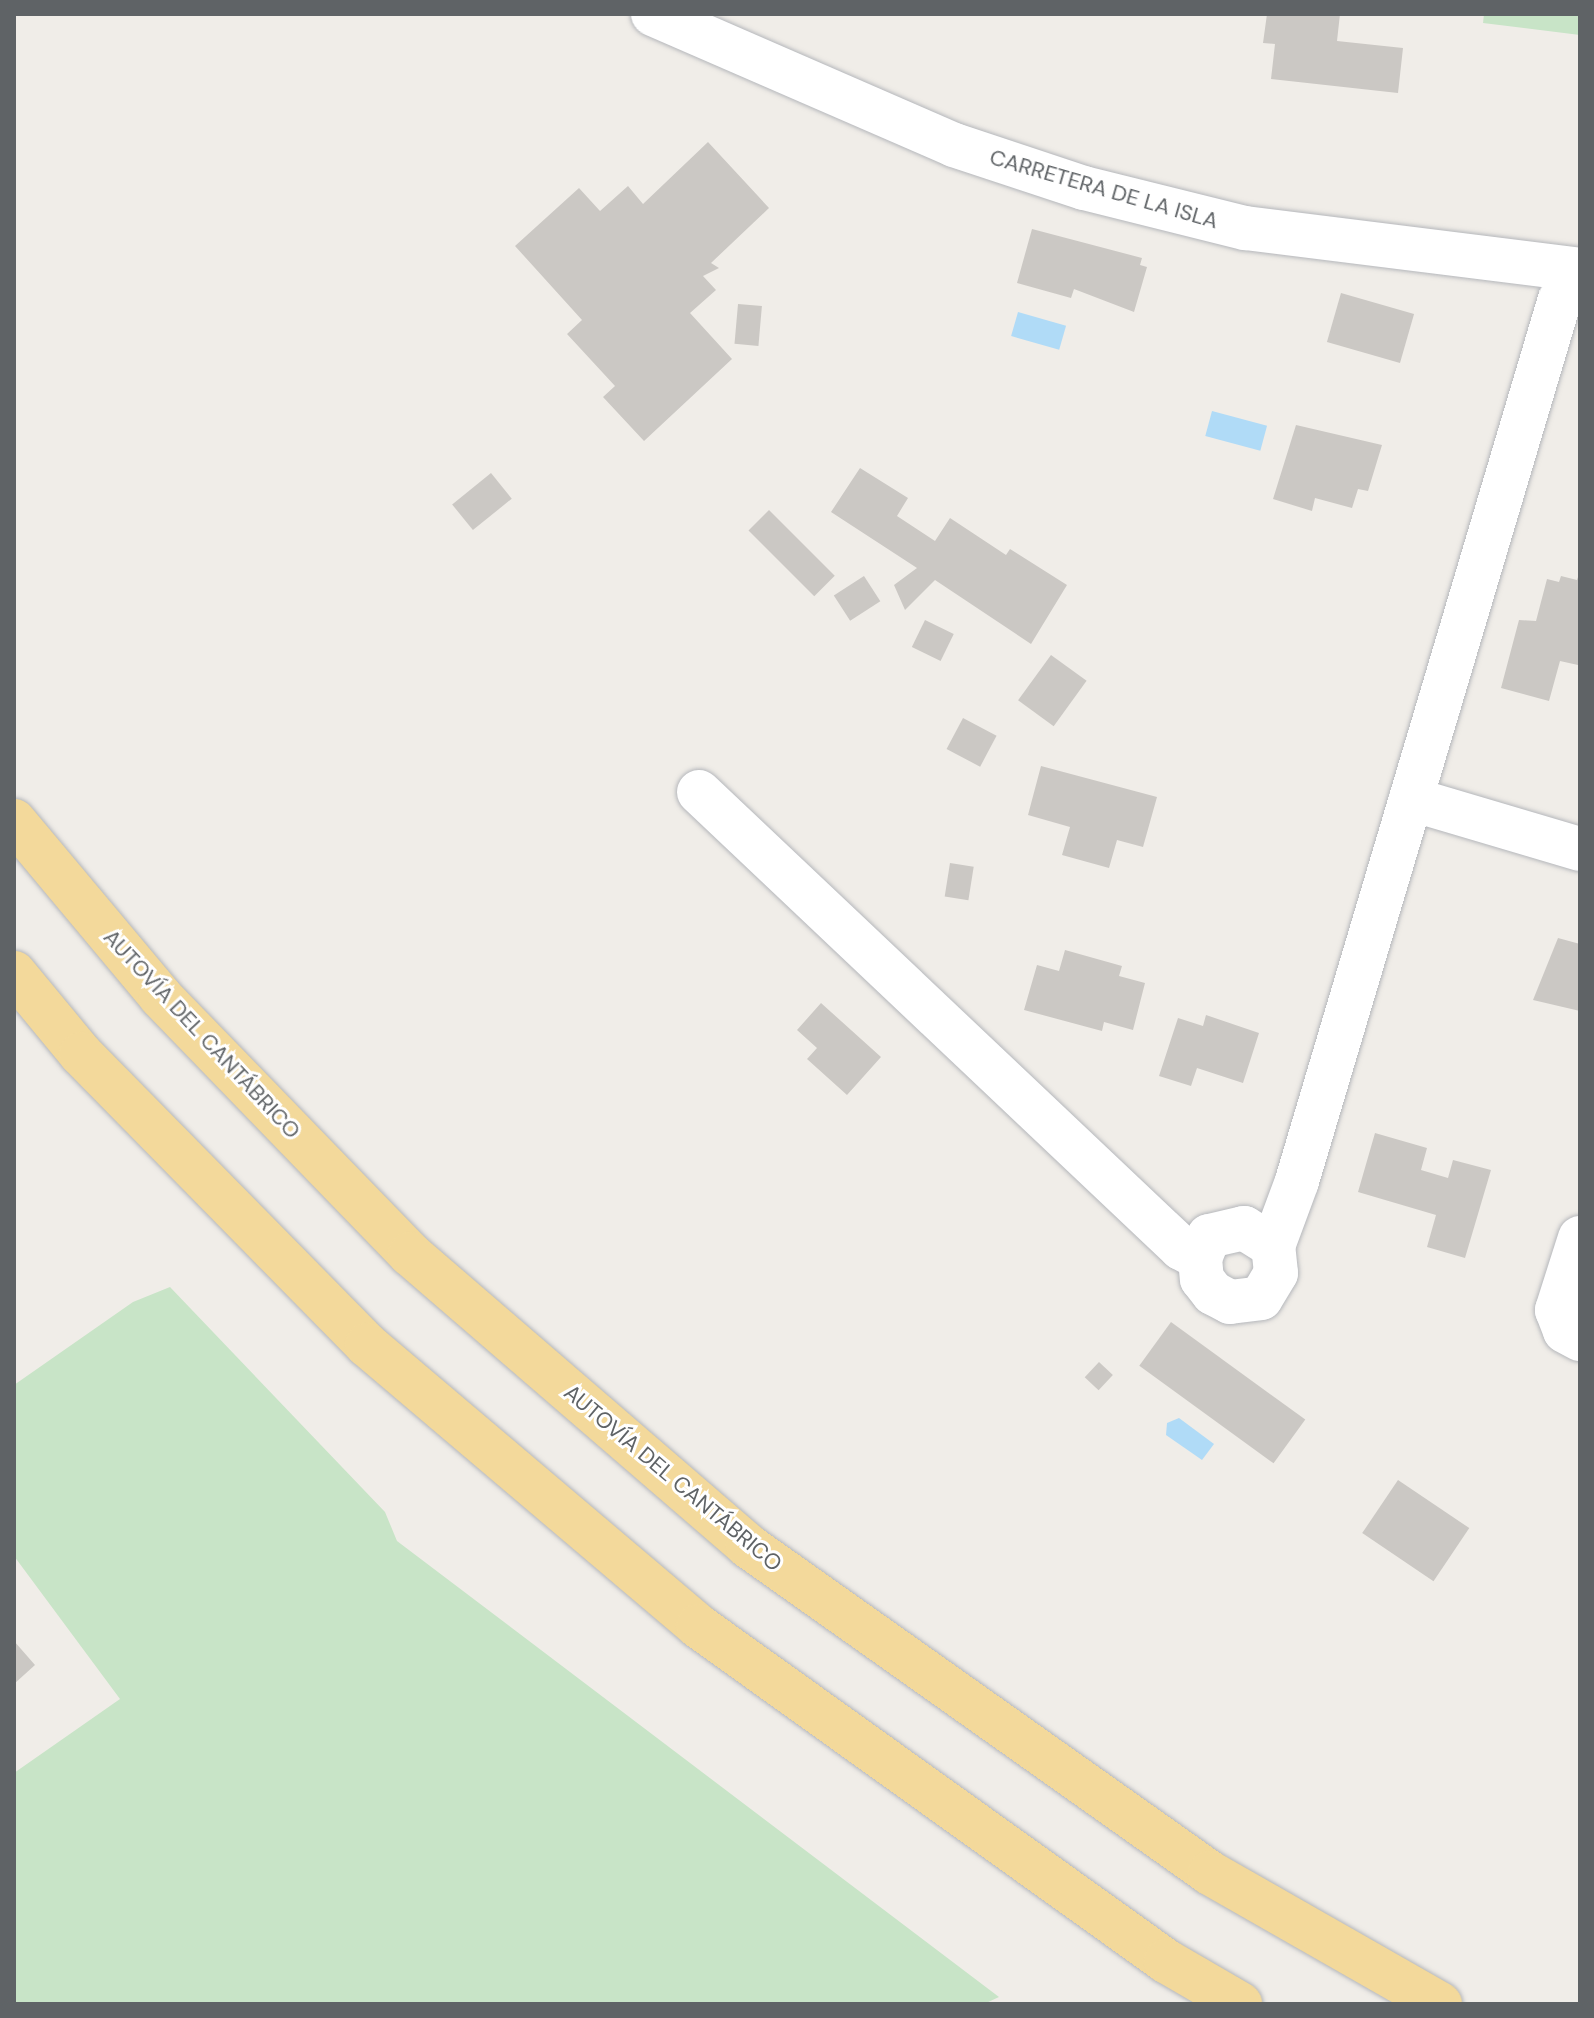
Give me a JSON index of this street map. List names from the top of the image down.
{
  "streets": {
    "highway": ["AUTOVÍA DEL CANTÁBRICO"],
    "street": ["CARRETERA DE LA ISLA"]
  }
}
